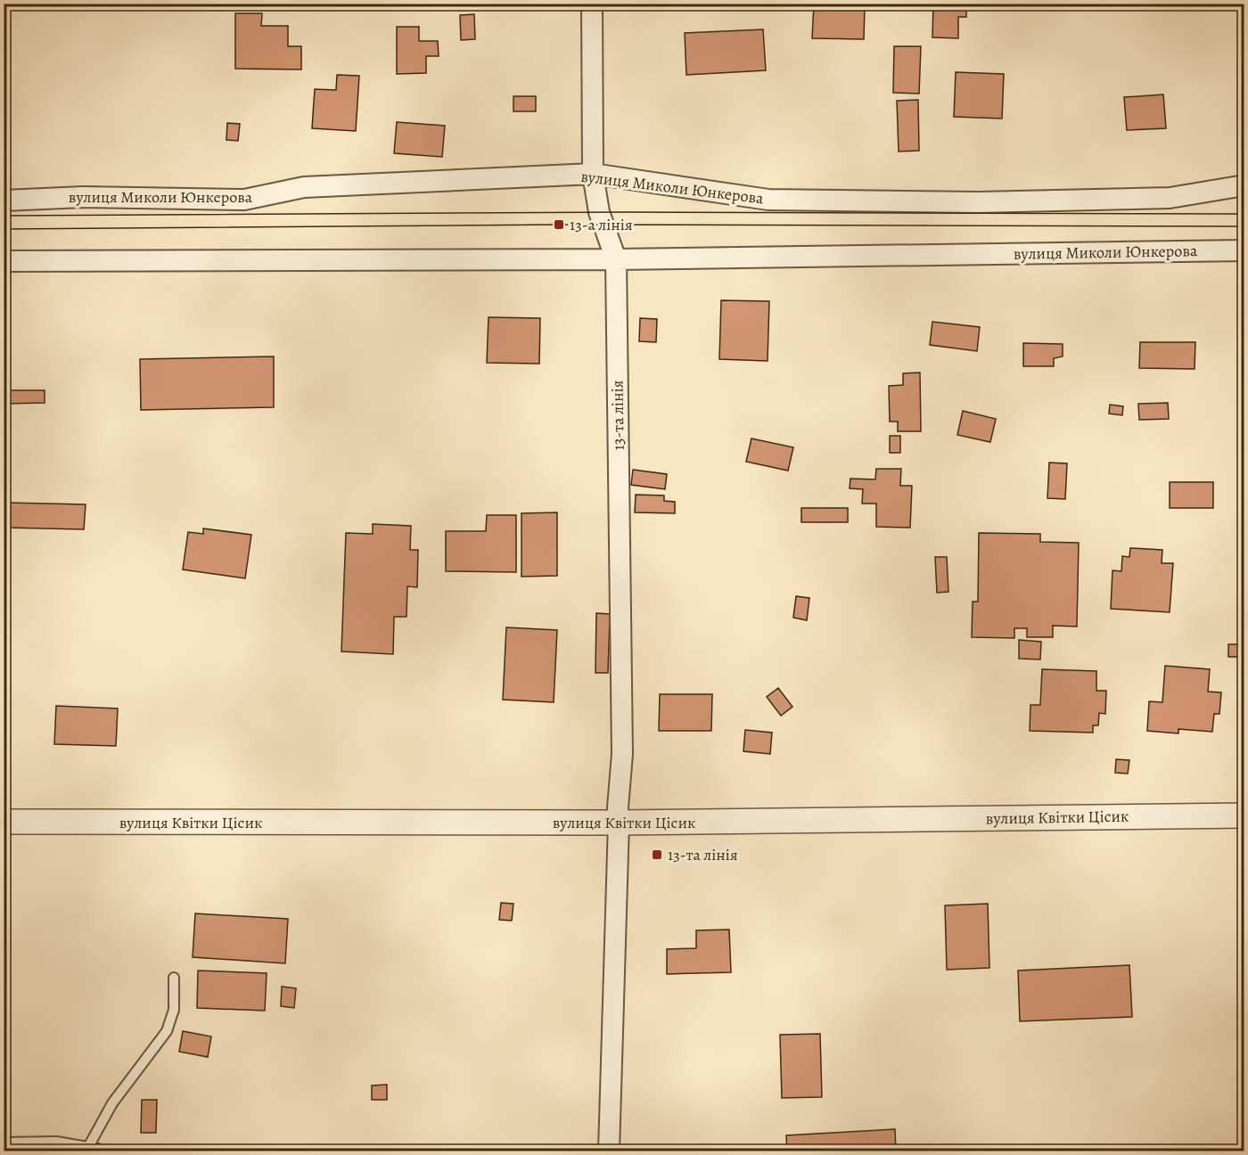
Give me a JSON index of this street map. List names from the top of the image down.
{
  "streets": {
    "street": ["вулиця Миколи Юнкерова", "13-та лінія", "вулиця Квітки Цісик"]
  },
  "crossings": [
    ["вулиця Миколи Юнкерова", "13-та лінія"],
    ["13-та лінія", "вулиця Квітки Цісик"]
  ],
  "places": {
    "transit": ["13-а лінія", "13-та лінія"]
  }
}
